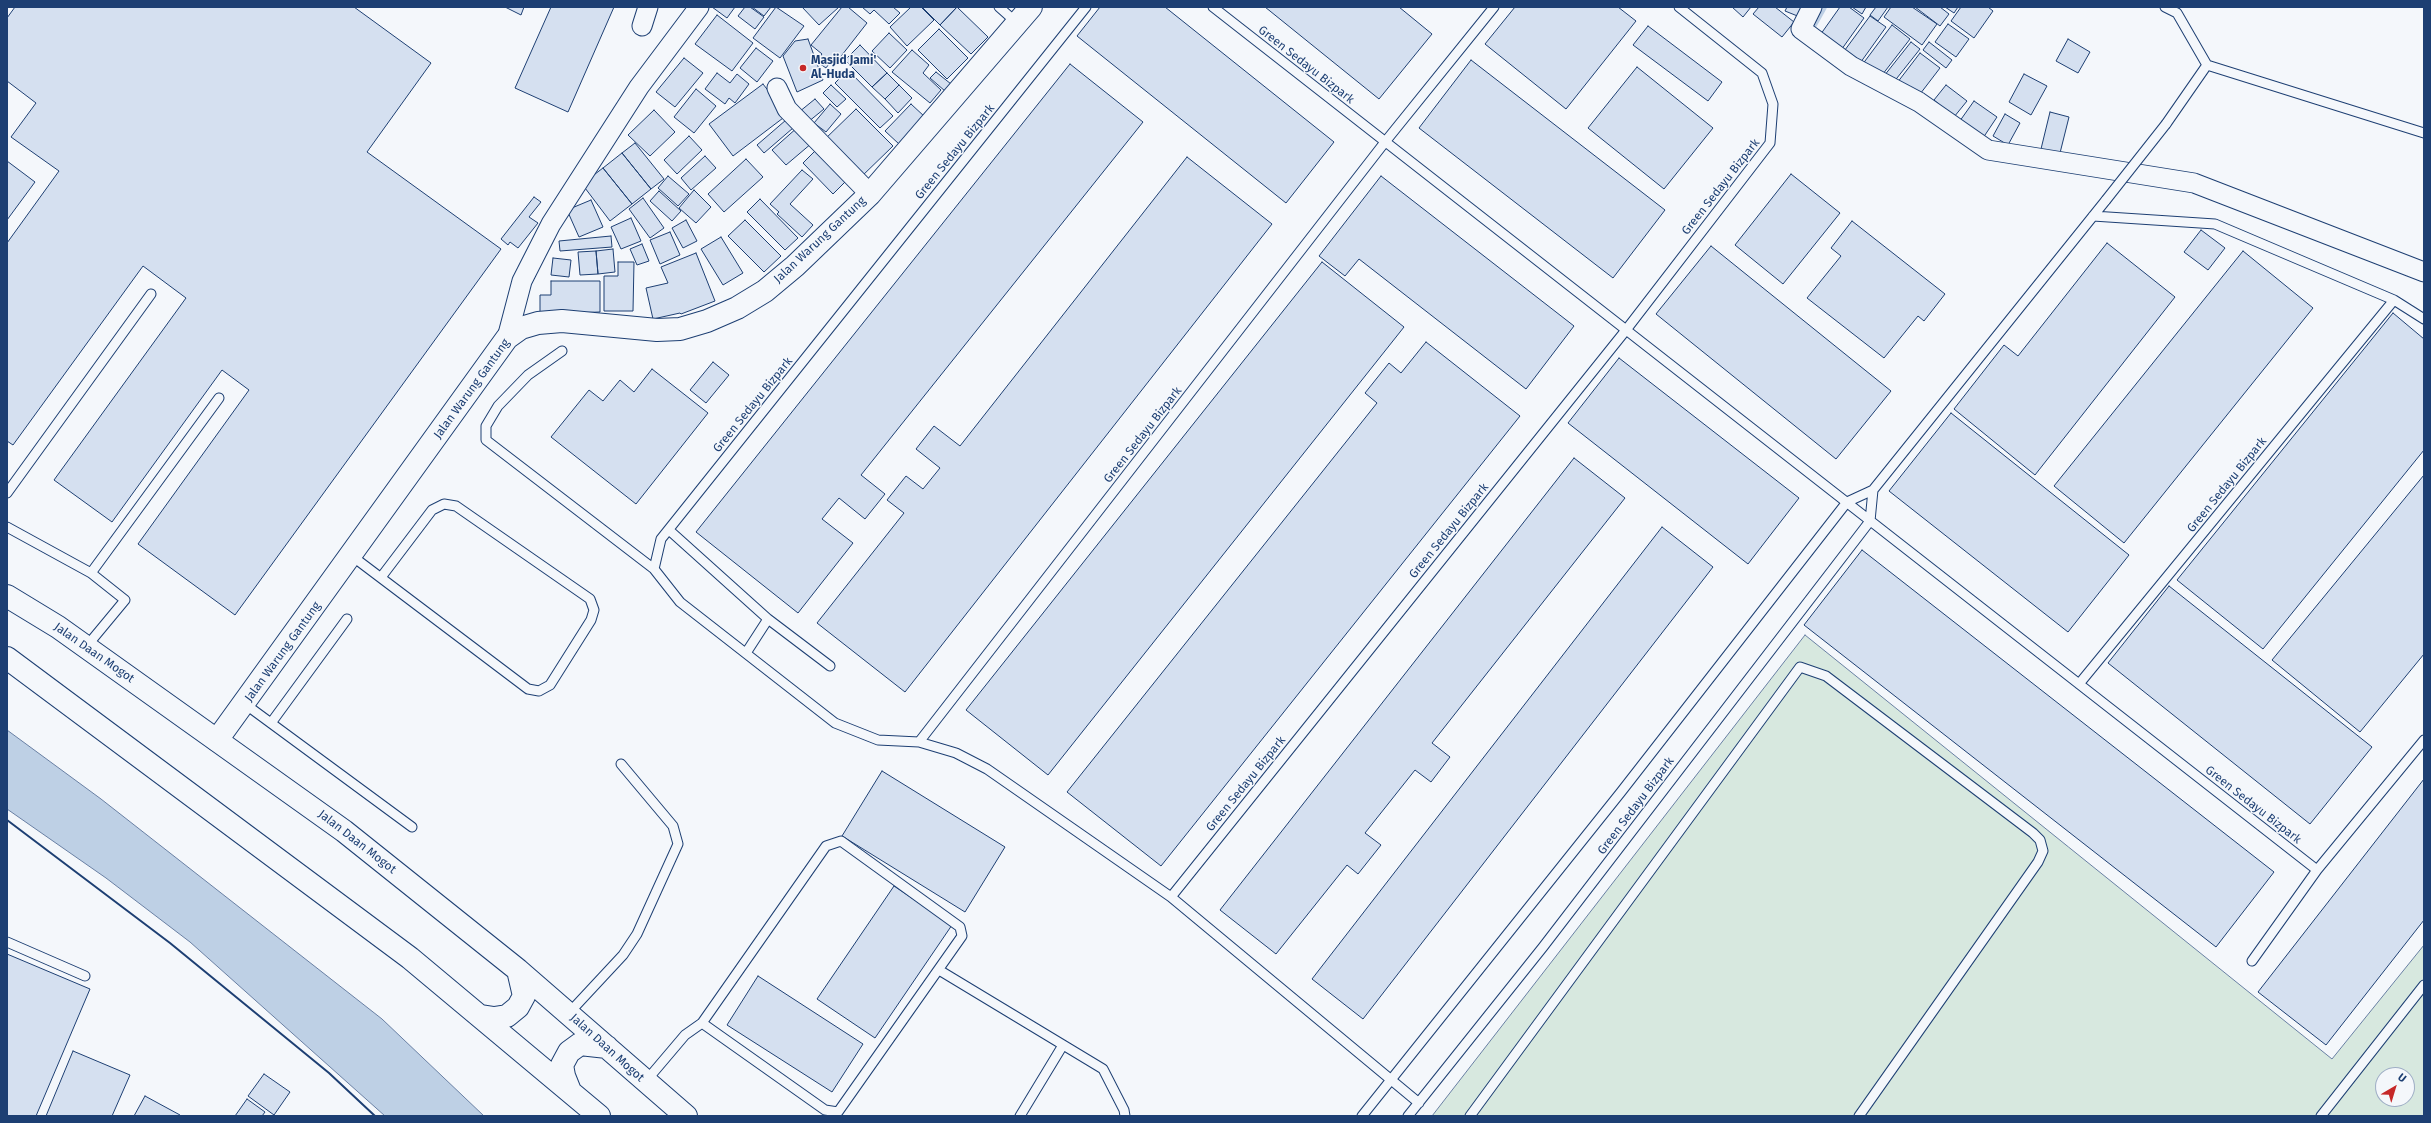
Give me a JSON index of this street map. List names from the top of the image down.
{
  "streets": {
    "main road": ["Jalan Warung Gantung", "Jalan Daan Mogot"],
    "lane": ["Green Sedayu Bizpark"]
  },
  "crossings": [
    ["Jalan Warung Gantung", "Jalan Daan Mogot"]
  ],
  "places": ["Masjid Jami' Al-Huda"],
  "north": "top right"
}
